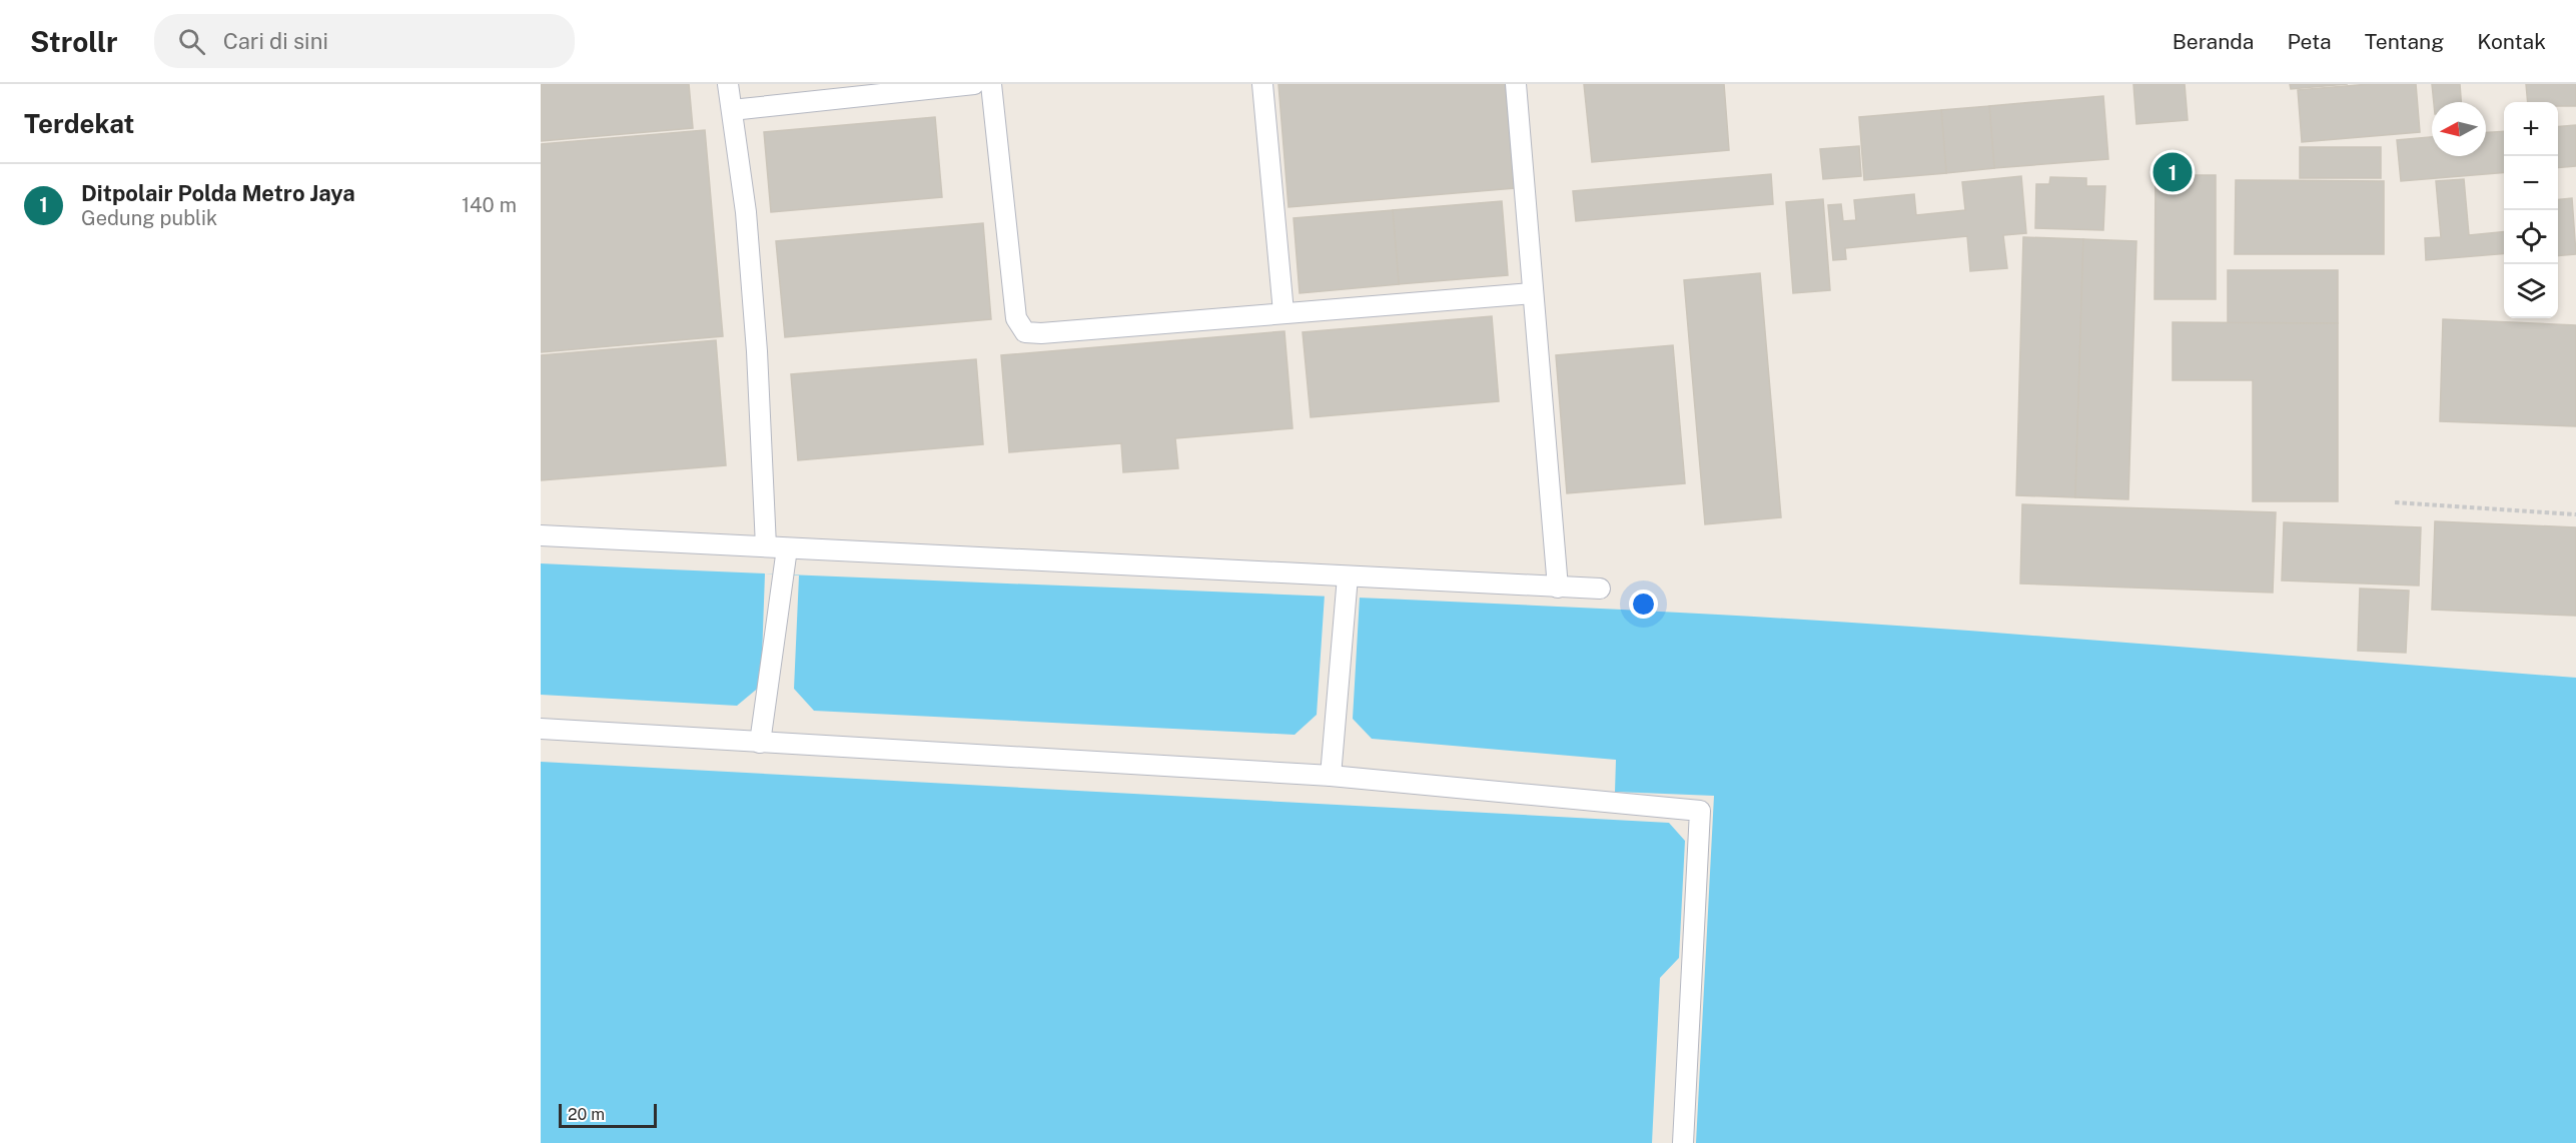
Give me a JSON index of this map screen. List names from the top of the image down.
{
  "scale_bar": "20 m",
  "north": "left",
  "page": {
    "header": "Strollr",
    "search": "Cari di sini",
    "nav": [
      "Beranda",
      "Peta",
      "Tentang",
      "Kontak"
    ],
    "heading": "Terdekat",
    "map_buttons": ["+", "−"],
    "pins": "1",
    "list": [
      {
        "mark": "1",
        "name": "Ditpolair Polda Metro Jaya",
        "note": "Gedung publik",
        "value": "140 m"
      }
    ],
    "scale": "20 m"
  }
}
